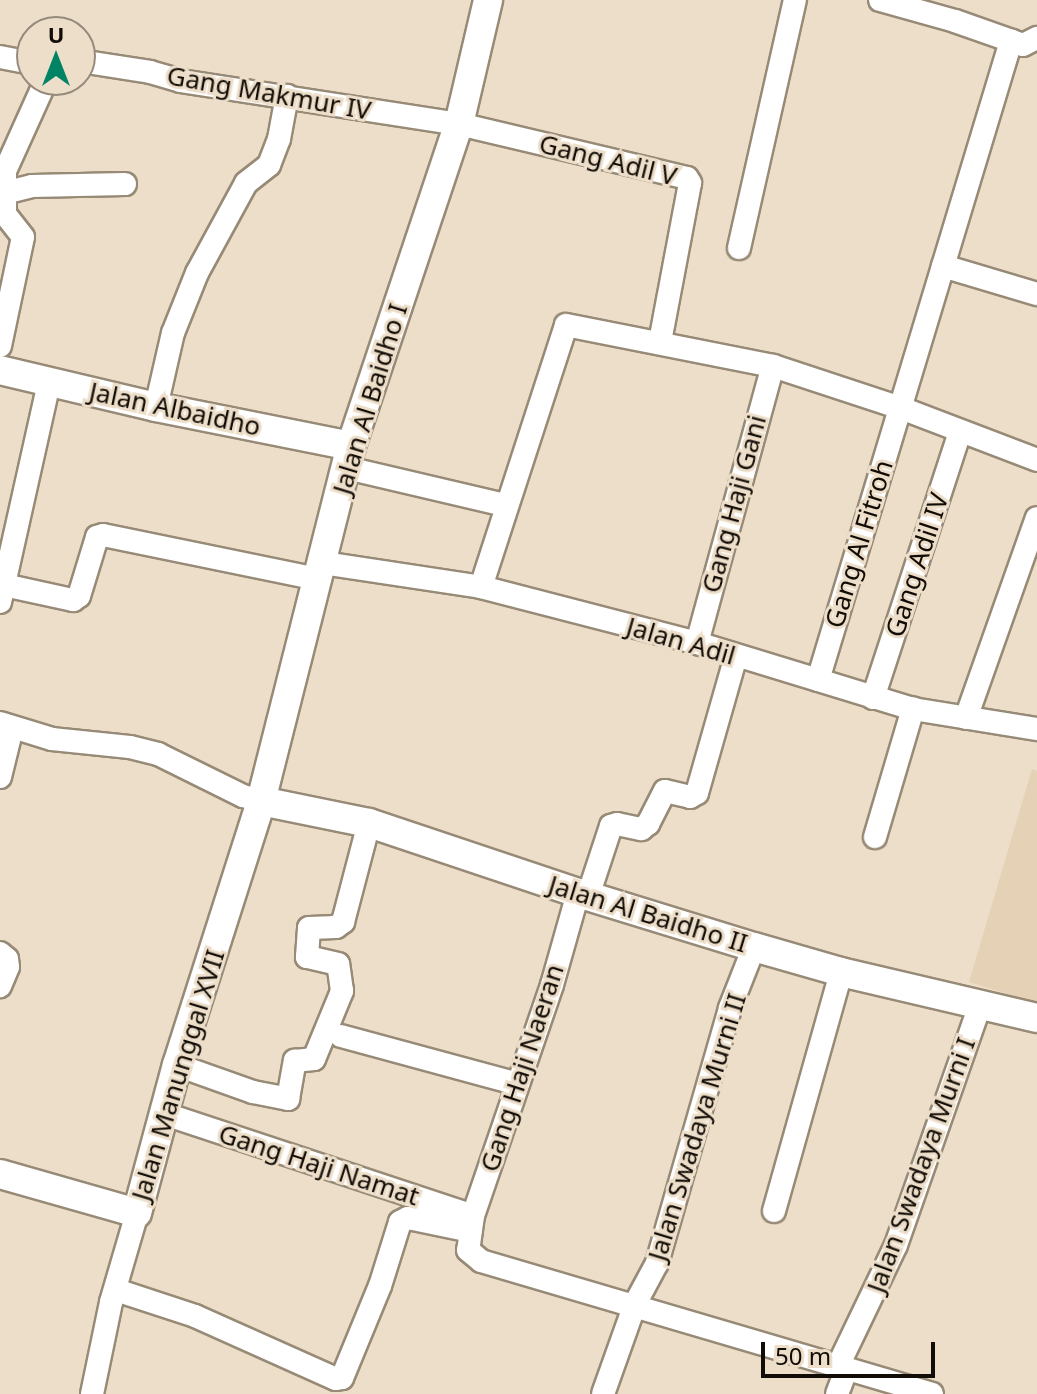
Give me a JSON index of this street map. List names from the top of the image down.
{
  "streets": {
    "street": [
      "Gang Makmur IV",
      "Gang Adil V",
      "Jalan Al Baidho I",
      "Jalan Albaidho",
      "Gang Haji Gani",
      "Gang Al Fitroh",
      "Gang Adil IV",
      "Jalan Adil",
      "Jalan Al Baidho II",
      "Gang Haji Naeran",
      "Jalan Manunggal XVII",
      "Jalan Swadaya Murni II",
      "Gang Haji Namat",
      "Jalan Swadaya Murni I"
    ]
  },
  "crossings": [
    ["Gang Makmur IV", "Gang Adil V"],
    ["Gang Makmur IV", "Jalan Al Baidho I"],
    ["Gang Adil V", "Jalan Al Baidho I"],
    ["Jalan Al Baidho I", "Jalan Albaidho"],
    ["Jalan Al Baidho I", "Jalan Adil"],
    ["Jalan Al Baidho I", "Jalan Al Baidho II"],
    ["Jalan Al Baidho I", "Jalan Manunggal XVII"],
    ["Gang Haji Gani", "Jalan Adil"],
    ["Gang Al Fitroh", "Jalan Adil"],
    ["Gang Adil IV", "Jalan Adil"],
    ["Jalan Adil", "Gang Haji Naeran"],
    ["Jalan Al Baidho II", "Gang Haji Naeran"],
    ["Jalan Al Baidho II", "Jalan Manunggal XVII"],
    ["Jalan Al Baidho II", "Jalan Swadaya Murni II"],
    ["Jalan Al Baidho II", "Jalan Swadaya Murni I"],
    ["Gang Haji Naeran", "Gang Haji Namat"],
    ["Jalan Manunggal XVII", "Gang Haji Namat"]
  ],
  "scale_bar": "50 m",
  "north": "top"
}
